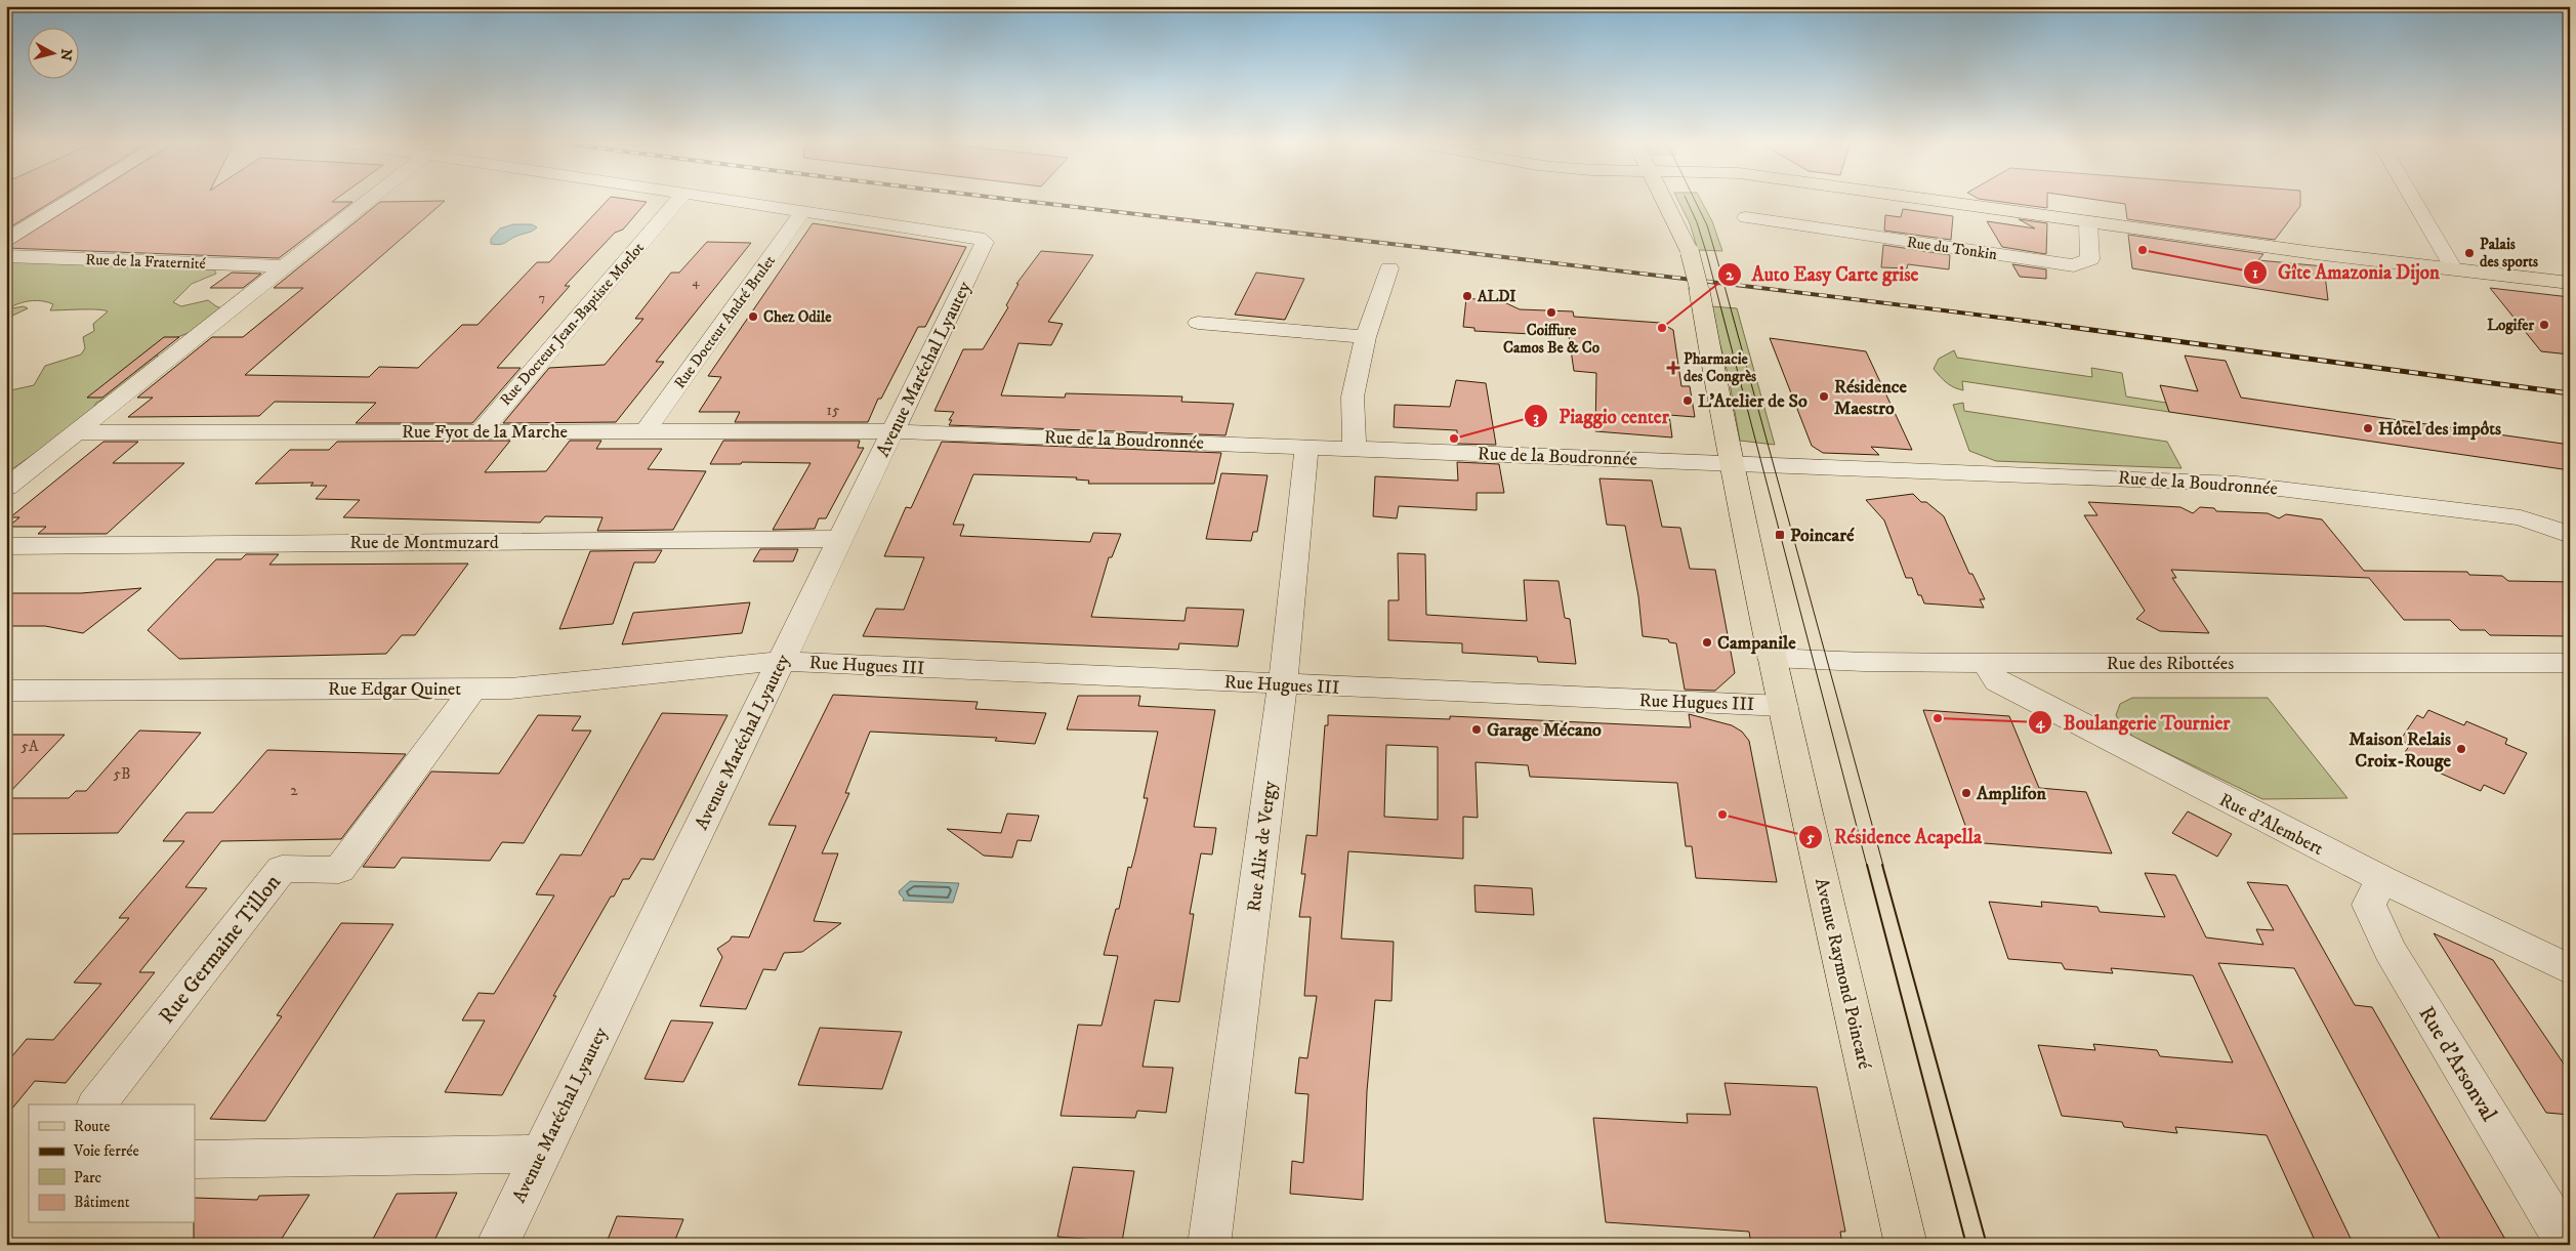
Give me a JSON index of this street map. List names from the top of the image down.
{
  "streets": {
    "main road": ["Avenue Raymond Poincaré"],
    "street": [
      "Rue du Tonkin",
      "Rue de la Fraternité",
      "Rue Docteur André Brulet",
      "Rue Docteur Jean-Baptiste Morlot",
      "Avenue Maréchal Lyautey",
      "Rue Fyot de la Marche",
      "Rue de la Boudronnée",
      "Rue de Montmuzard",
      "Rue des Ribottées",
      "Rue Hugues III",
      "Rue Edgar Quinet",
      "Rue d'Alembert",
      "Rue Alix de Vergy",
      "Rue Germaine Tillon",
      "Rue d'Arsonval"
    ]
  },
  "crossings": [
    ["Rue Docteur André Brulet", "Avenue Maréchal Lyautey"],
    ["Rue Docteur André Brulet", "Rue Fyot de la Marche"],
    ["Rue Docteur Jean-Baptiste Morlot", "Rue Fyot de la Marche"],
    ["Avenue Maréchal Lyautey", "Rue Fyot de la Marche"],
    ["Avenue Maréchal Lyautey", "Rue de la Boudronnée"],
    ["Avenue Maréchal Lyautey", "Rue de Montmuzard"],
    ["Avenue Maréchal Lyautey", "Rue Hugues III"],
    ["Avenue Maréchal Lyautey", "Rue Edgar Quinet"],
    ["Rue Fyot de la Marche", "Rue de la Boudronnée"],
    ["Rue de la Boudronnée", "Rue Alix de Vergy"],
    ["Rue de la Boudronnée", "Avenue Raymond Poincaré"],
    ["Rue des Ribottées", "Rue d'Alembert"],
    ["Rue des Ribottées", "Avenue Raymond Poincaré"],
    ["Rue Hugues III", "Rue Edgar Quinet"],
    ["Rue Hugues III", "Rue Alix de Vergy"],
    ["Rue Hugues III", "Avenue Raymond Poincaré"],
    ["Rue Edgar Quinet", "Rue Germaine Tillon"],
    ["Rue d'Alembert", "Rue d'Arsonval"]
  ],
  "places": {
    "other": [
      "Gîte Amazonia Dijon",
      "Palais des sports",
      "ALDI",
      "Coiffure Camos Be & Co",
      "Chez Odile",
      "Logifer",
      "Auto Easy Carte grise",
      "Résidence Maestro",
      "L'Atelier de So",
      "Hôtel des impôts",
      "Piaggio center",
      "Campanile",
      "Boulangerie Tournier",
      "Garage Mécano",
      "Maison Relais Croix-Rouge",
      "Amplifon",
      "Résidence Acapella"
    ],
    "health": ["Pharmacie des Congrès"],
    "transit": ["Poincaré"]
  },
  "house_numbers": [
    "4",
    "7",
    "15",
    "5A",
    "5B",
    "2"
  ],
  "legend": [
    "Route",
    "Voie ferrée",
    "Parc",
    "Bâtiment"
  ],
  "north": "right"
}
